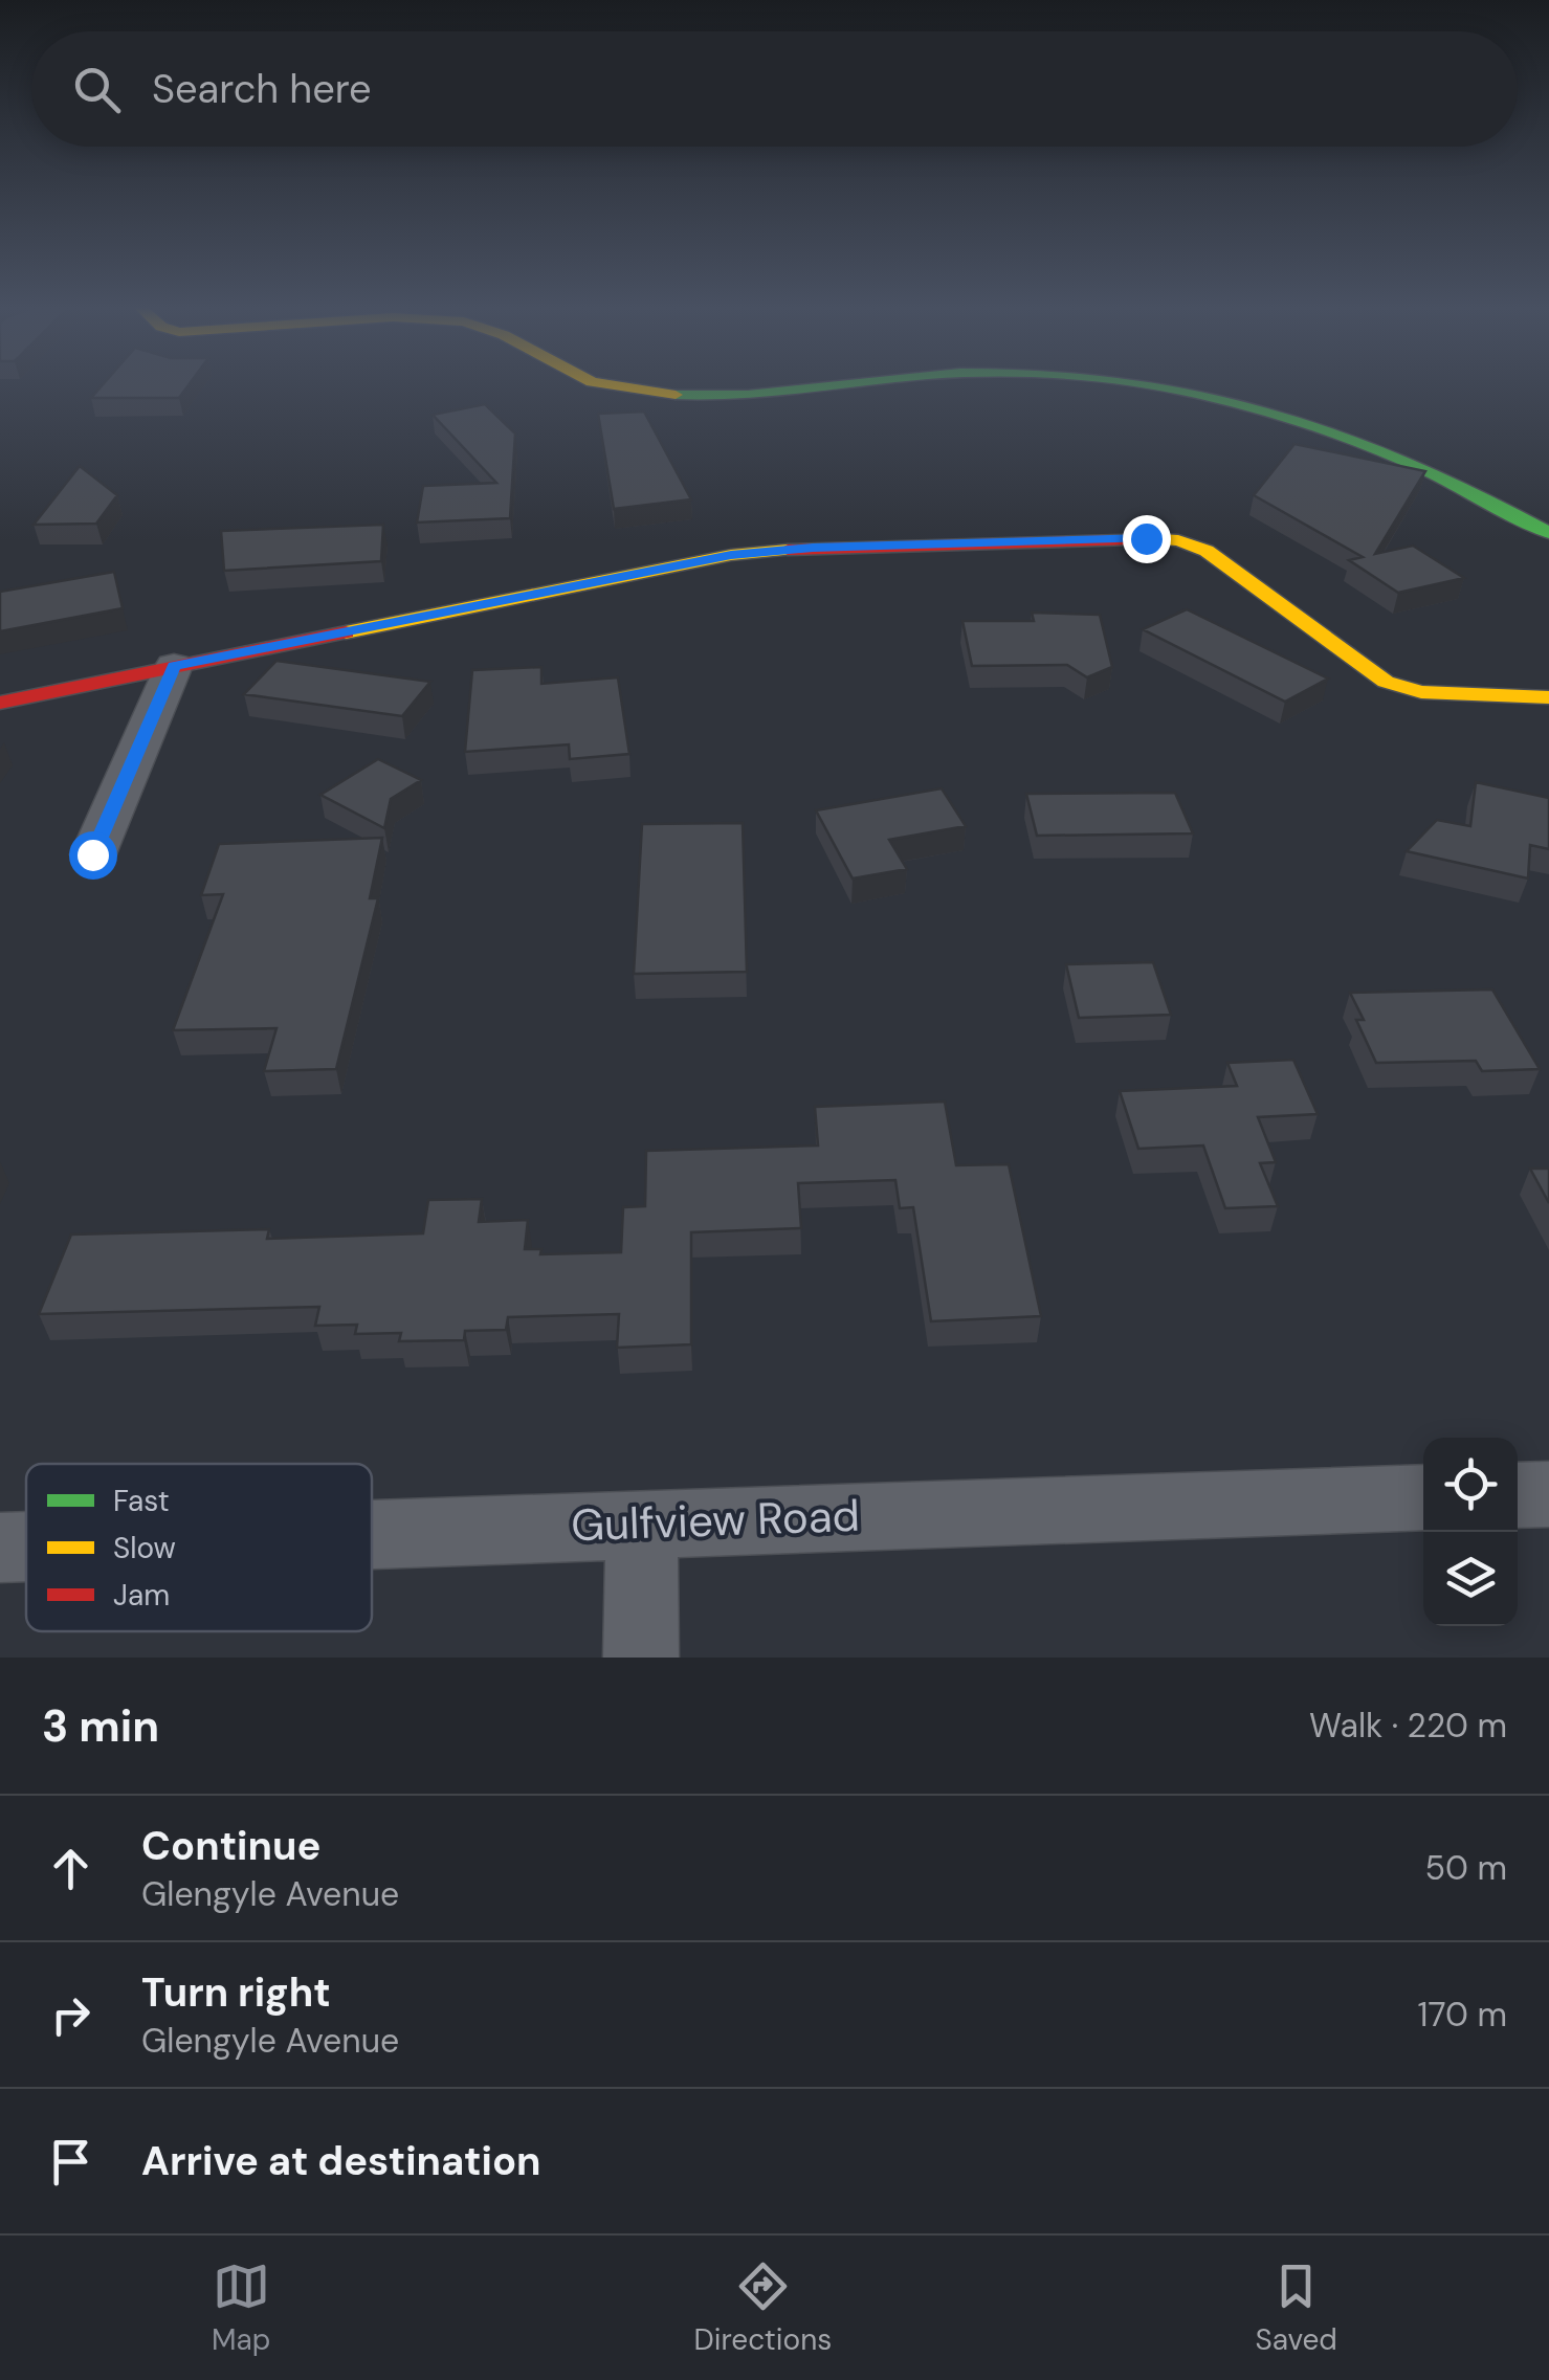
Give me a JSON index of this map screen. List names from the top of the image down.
{
  "streets": {
    "street": ["Gulfview Road"]
  },
  "legend": ["Fast", "Slow", "Jam"],
  "page": {
    "search": "Search here",
    "heading": ["3 min", "Walk · 220 m"],
    "list": [
      ["Continue", "Glengyle Avenue", "50 m"],
      ["Turn right", "Glengyle Avenue", "170 m"],
      "Arrive at destination"
    ],
    "nav": ["Map", "Directions", "Saved"]
  }
}
